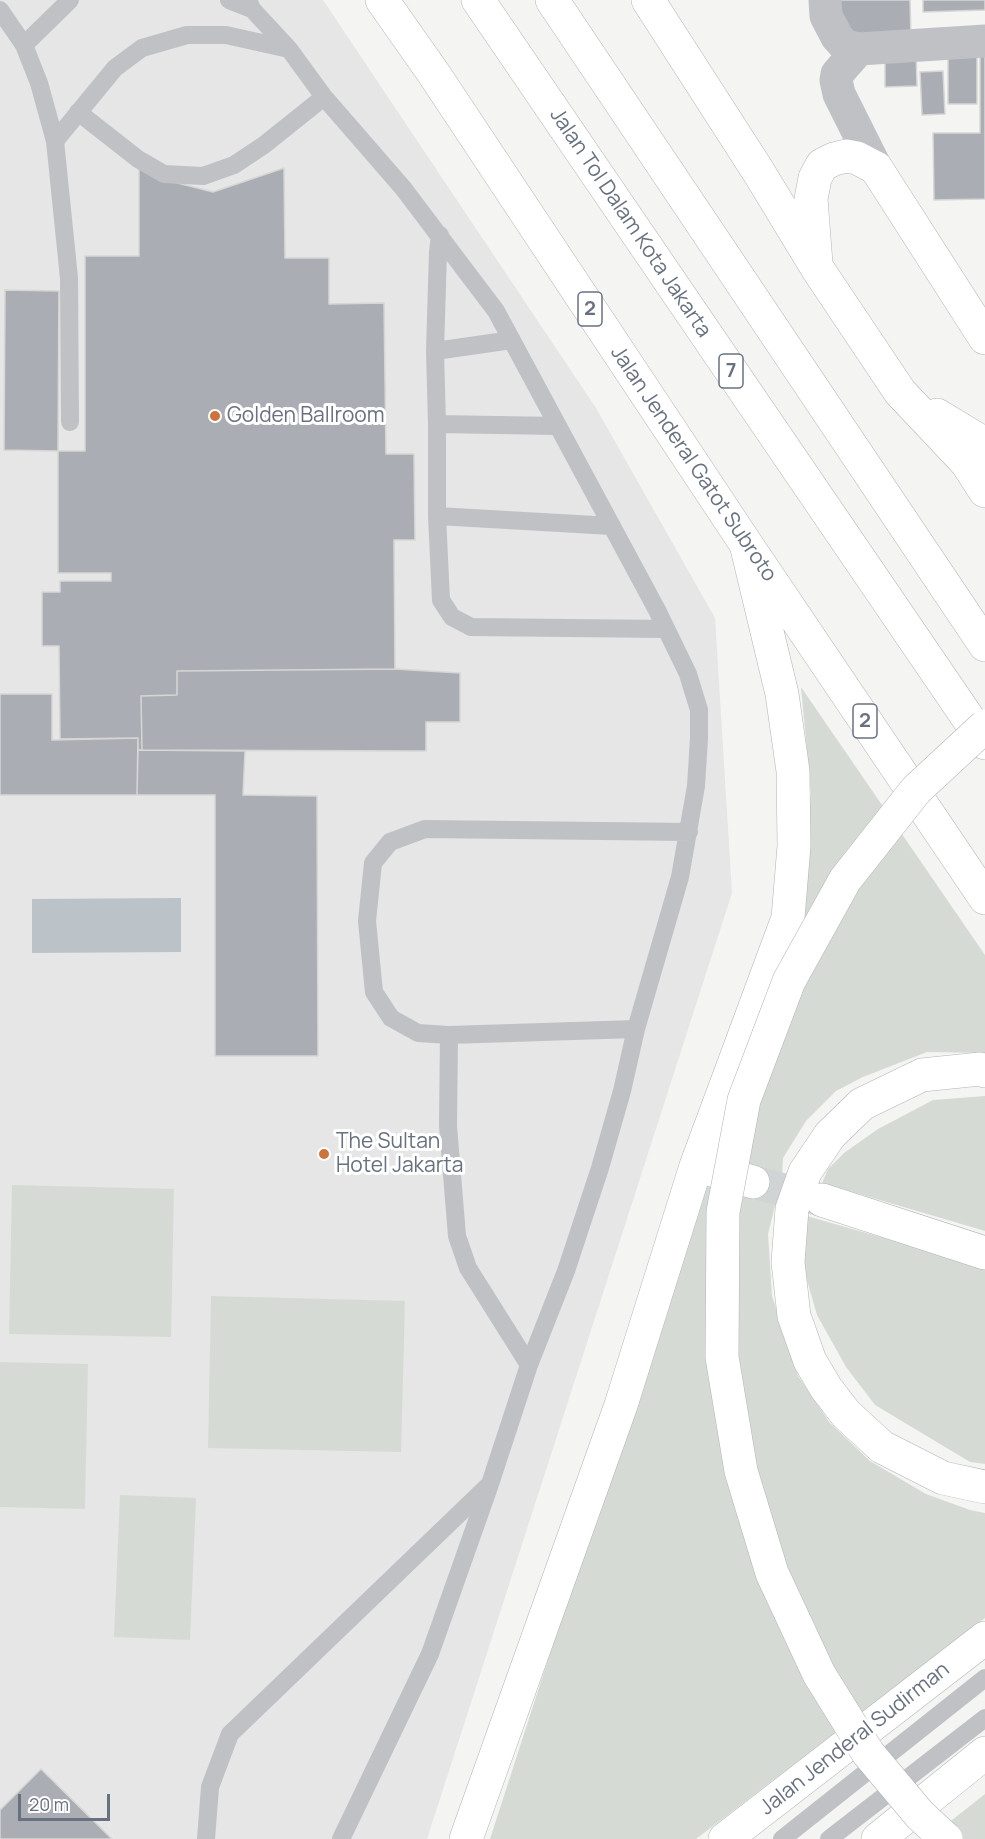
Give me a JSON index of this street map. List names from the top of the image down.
{
  "streets": {
    "main road": [
      "Jalan Tol Dalam Kota Jakarta",
      "2",
      "7",
      "Jalan Jenderal Gatot Subroto",
      "Jalan Jenderal Sudirman"
    ]
  },
  "places": ["Golden Ballroom", "The Sultan Hotel Jakarta"],
  "scale_bar": "20 m"
}
